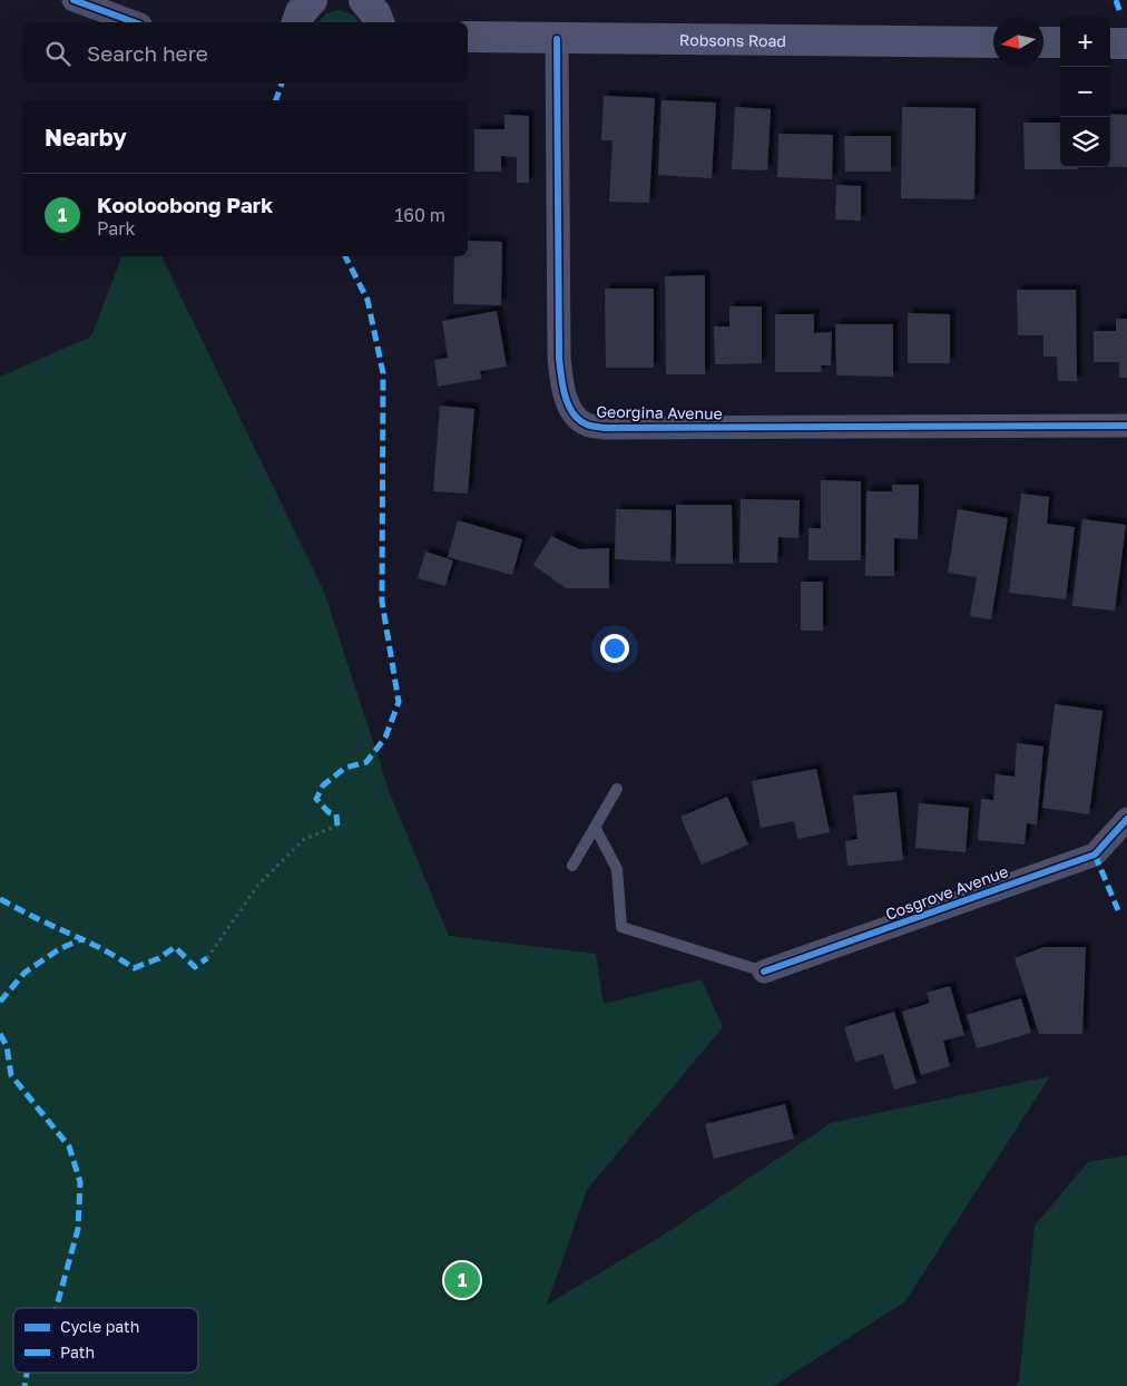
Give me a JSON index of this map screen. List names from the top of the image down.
{
  "streets": {
    "main road": ["Robsons Road"],
    "street": ["Georgina Avenue", "Cosgrove Avenue"]
  },
  "crossings": [
    ["Robsons Road", "Georgina Avenue"]
  ],
  "legend": ["Cycle path", "Path"],
  "north": "left",
  "page": {
    "map_buttons": ["+", "−"],
    "search": "Search here",
    "heading": "Nearby",
    "list": [
      {
        "mark": "1",
        "name": "Kooloobong Park",
        "note": "Park",
        "value": "160 m"
      }
    ],
    "pins": "1"
  }
}
